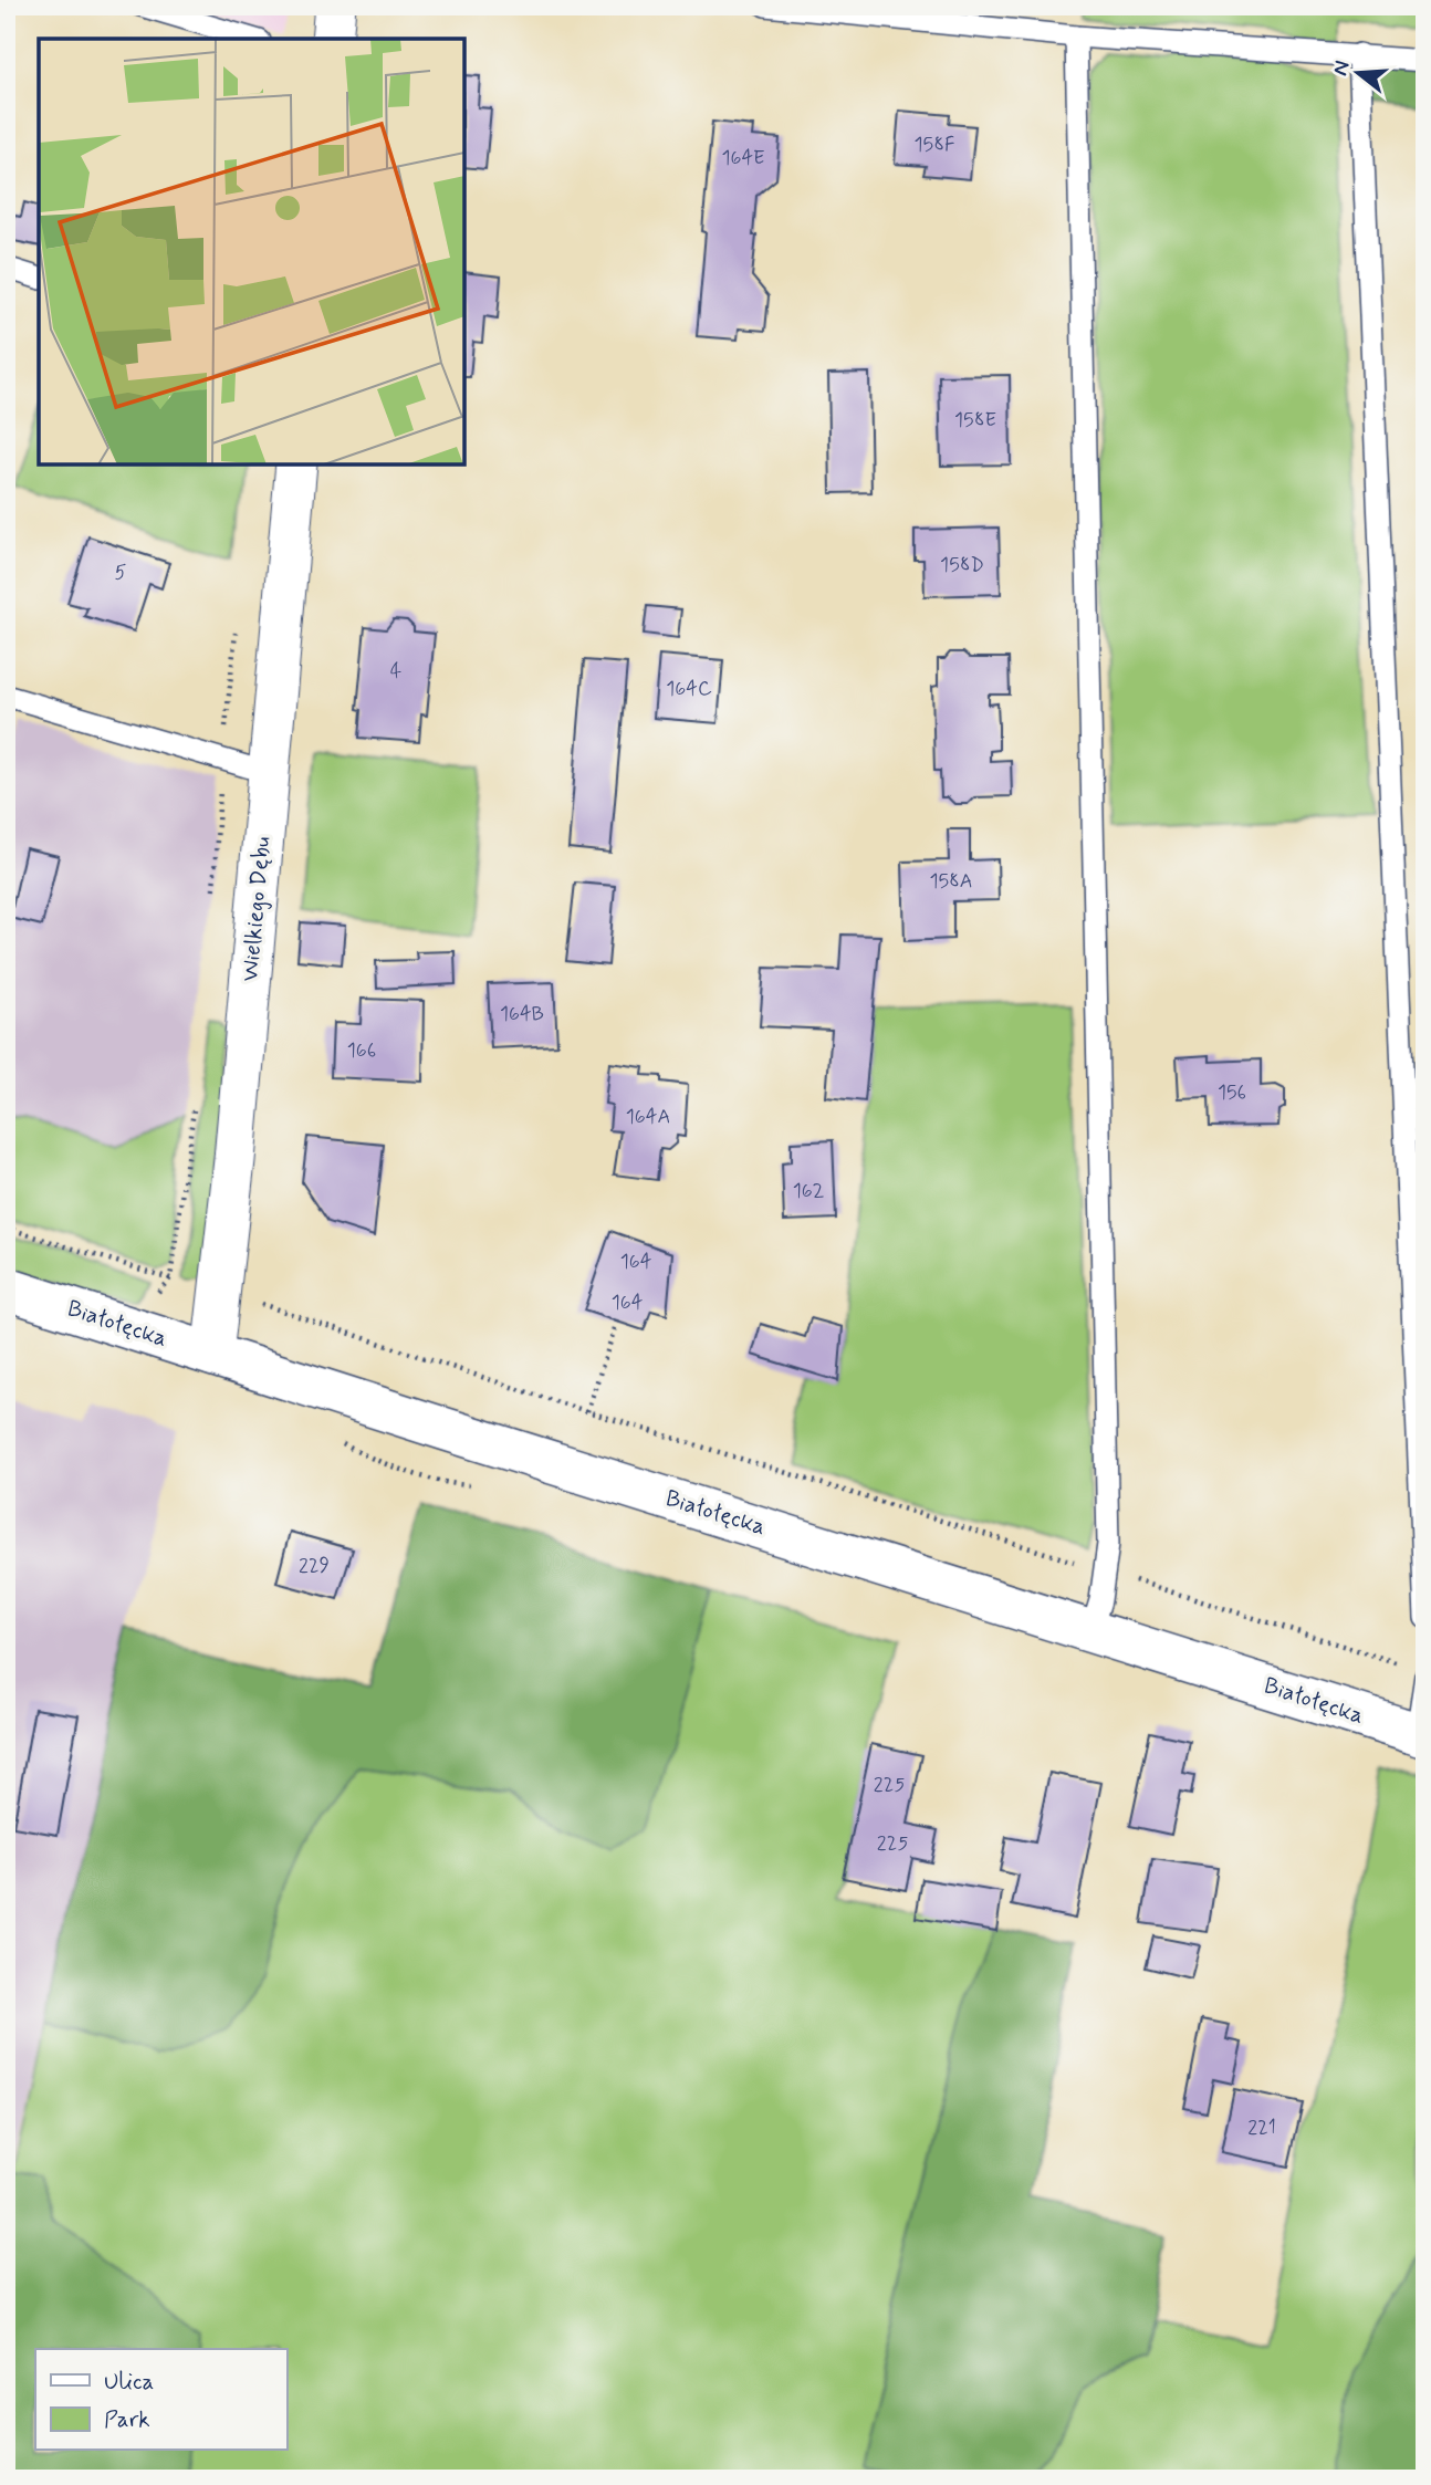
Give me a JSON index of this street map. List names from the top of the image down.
{
  "streets": {
    "street": ["Wielkiego Dębu", "Białołęcka"]
  },
  "crossings": [
    ["Wielkiego Dębu", "Białołęcka"]
  ],
  "house_numbers": [
    "158F",
    "164E",
    "158E",
    "158D",
    "5",
    "4",
    "164C",
    "158A",
    "164B",
    "166",
    "156",
    "164A",
    "162",
    "164",
    "164",
    "229",
    "225",
    "225",
    "221"
  ],
  "legend": ["Ulica", "Park"],
  "north": "left"
}
